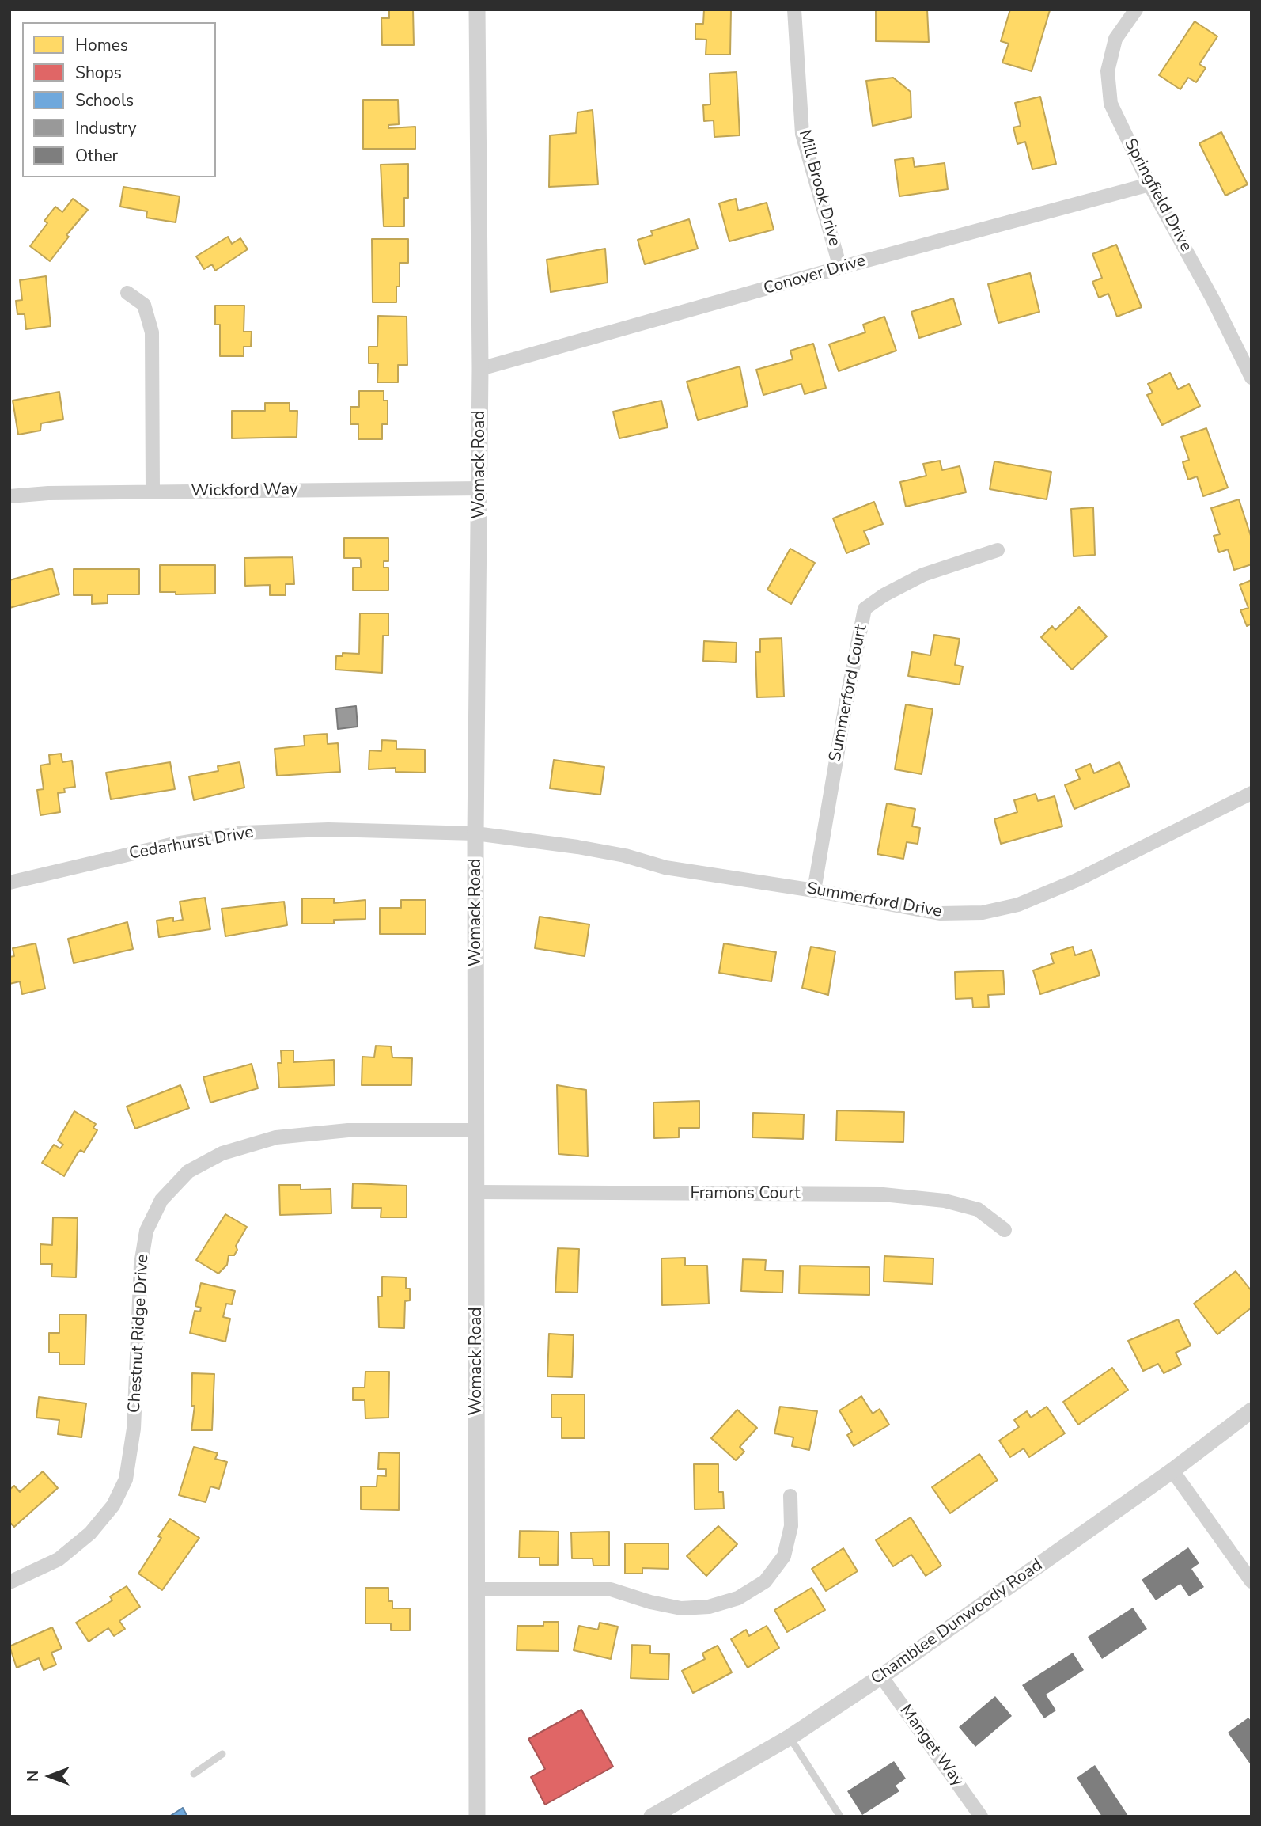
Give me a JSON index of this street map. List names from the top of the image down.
{
  "streets": {
    "street": [
      "Mill Brook Drive",
      "Springfield Drive",
      "Conover Drive",
      "Womack Road",
      "Wickford Way",
      "Summerford Court",
      "Cedarhurst Drive",
      "Summerford Drive",
      "Framons Court",
      "Chestnut Ridge Drive",
      "Chamblee Dunwoody Road",
      "Manget Way"
    ]
  },
  "crossings": [
    ["Mill Brook Drive", "Conover Drive"],
    ["Springfield Drive", "Conover Drive"],
    ["Conover Drive", "Womack Road"],
    ["Womack Road", "Wickford Way"],
    ["Womack Road", "Cedarhurst Drive"],
    ["Womack Road", "Summerford Drive"],
    ["Womack Road", "Framons Court"],
    ["Womack Road", "Chestnut Ridge Drive"],
    ["Summerford Court", "Summerford Drive"],
    ["Cedarhurst Drive", "Summerford Drive"],
    ["Chamblee Dunwoody Road", "Manget Way"]
  ],
  "legend": [
    "Homes",
    "Shops",
    "Schools",
    "Industry",
    "Other"
  ],
  "north": "left"
}
